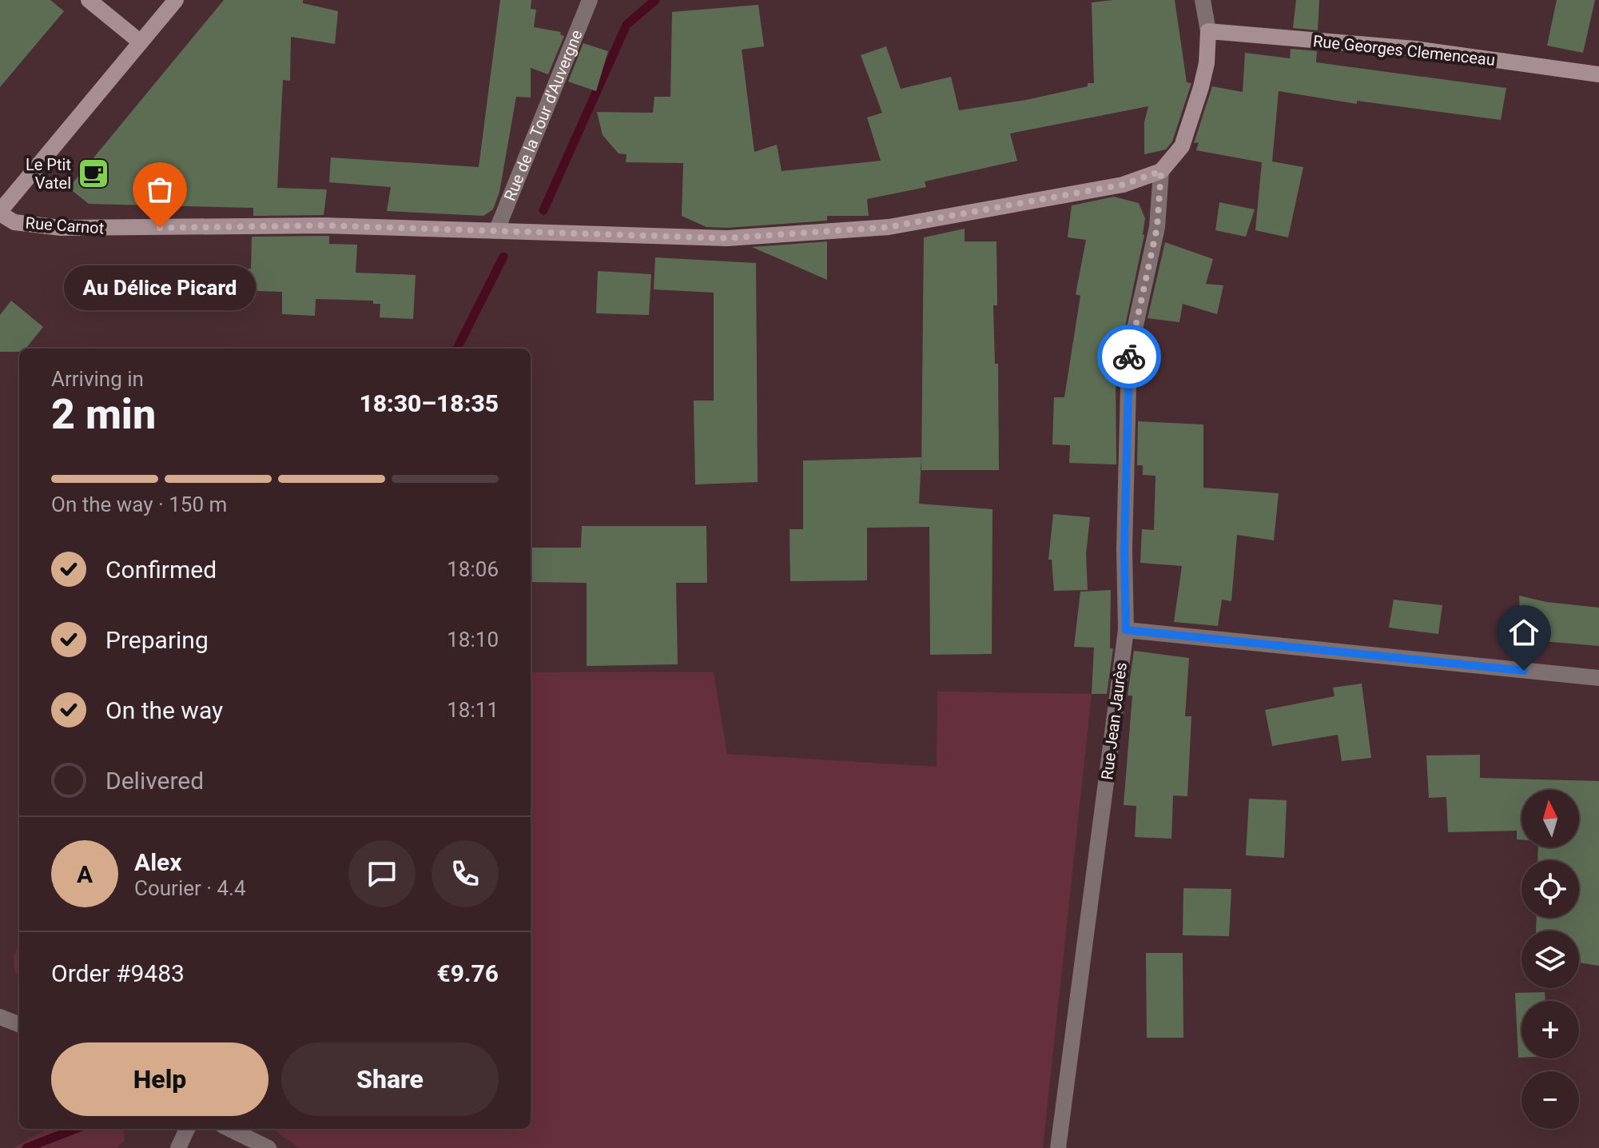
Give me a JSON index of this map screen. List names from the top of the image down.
{
  "streets": {
    "street": [
      "Rue Georges Clemenceau",
      "Rue de la Tour d'Auvergne",
      "Rue Carnot",
      "Rue Jean Jaurès"
    ]
  },
  "crossings": [
    ["Rue de la Tour d'Auvergne", "Rue Carnot"],
    ["Rue Carnot", "Rue Jean Jaurès"]
  ],
  "places": {
    "cafe": ["Le Ptit Vatel"],
    "other": ["Au Délice Picard"]
  },
  "north": "top",
  "page": {
    "bubble": "Au Délice Picard",
    "heading": ["2 min", "Arriving in", "18:30–18:35"],
    "panel": [
      "Alex",
      "Courier · 4.4",
      "Order #9483",
      "€9.76"
    ],
    "bar": "On the way · 150 m",
    "list": [
      ["Confirmed", "18:06"],
      ["Preparing", "18:10"],
      ["On the way", "18:11"],
      "Delivered"
    ],
    "map_buttons": ["+", "−"],
    "round": "A",
    "buttons": ["Help", "Share"]
  }
}
